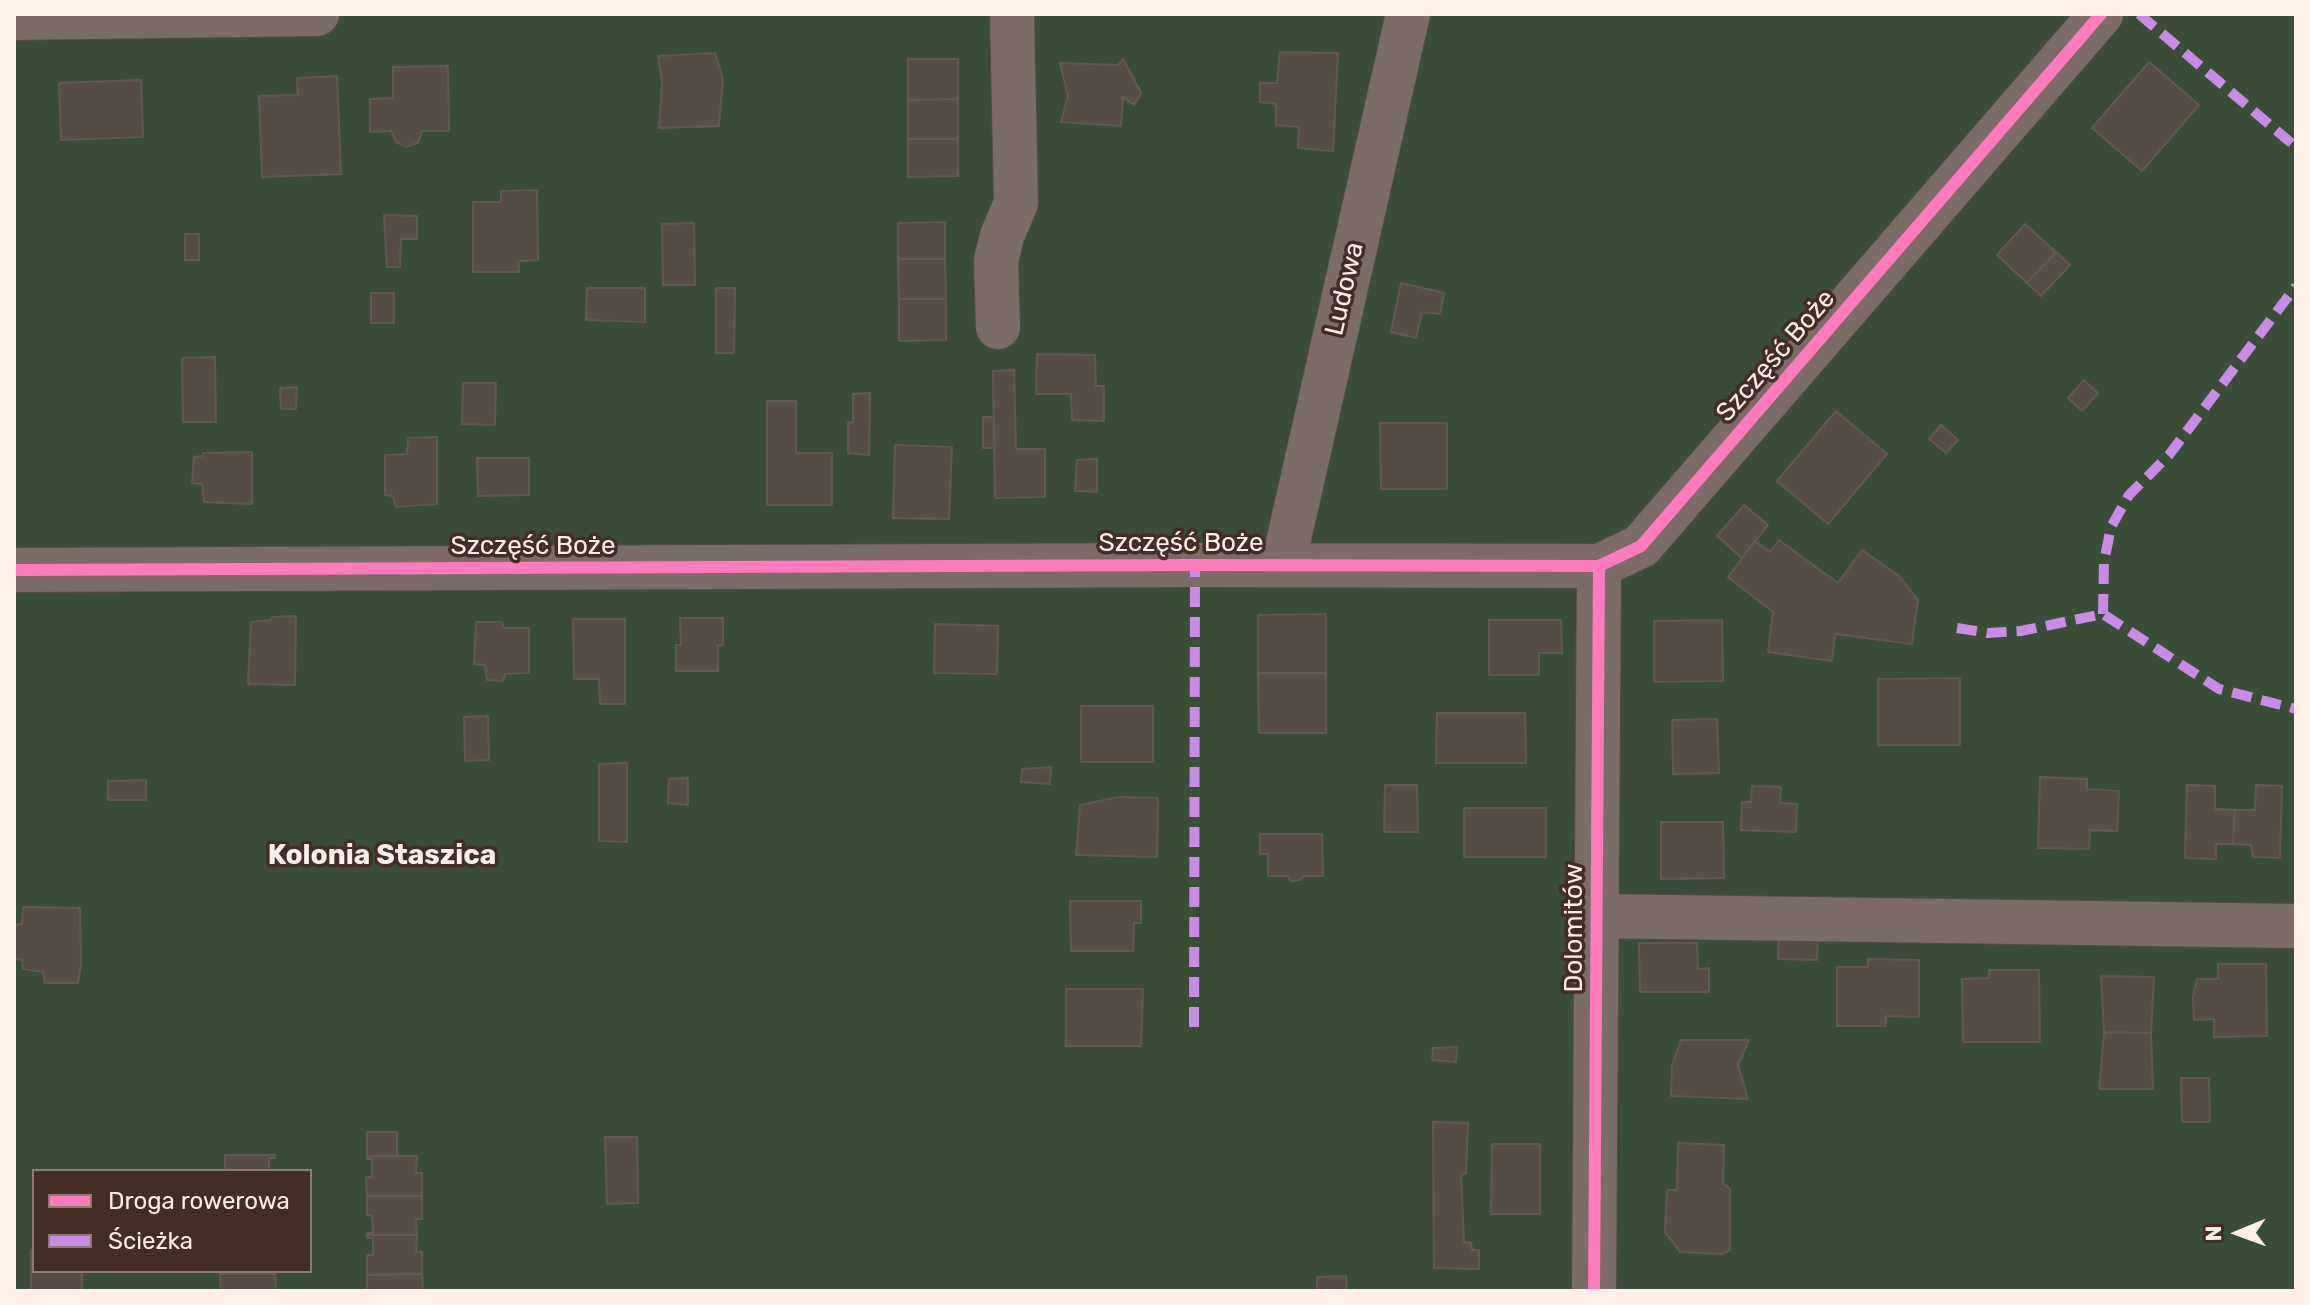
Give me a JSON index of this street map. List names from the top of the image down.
{
  "streets": {
    "street": ["Ludowa", "Szczęść Boże", "Dolomitów"]
  },
  "crossings": [
    ["Ludowa", "Szczęść Boże"],
    ["Szczęść Boże", "Dolomitów"]
  ],
  "districts": ["Kolonia Staszica"],
  "legend": ["Droga rowerowa", "Ścieżka"],
  "north": "left"
}
